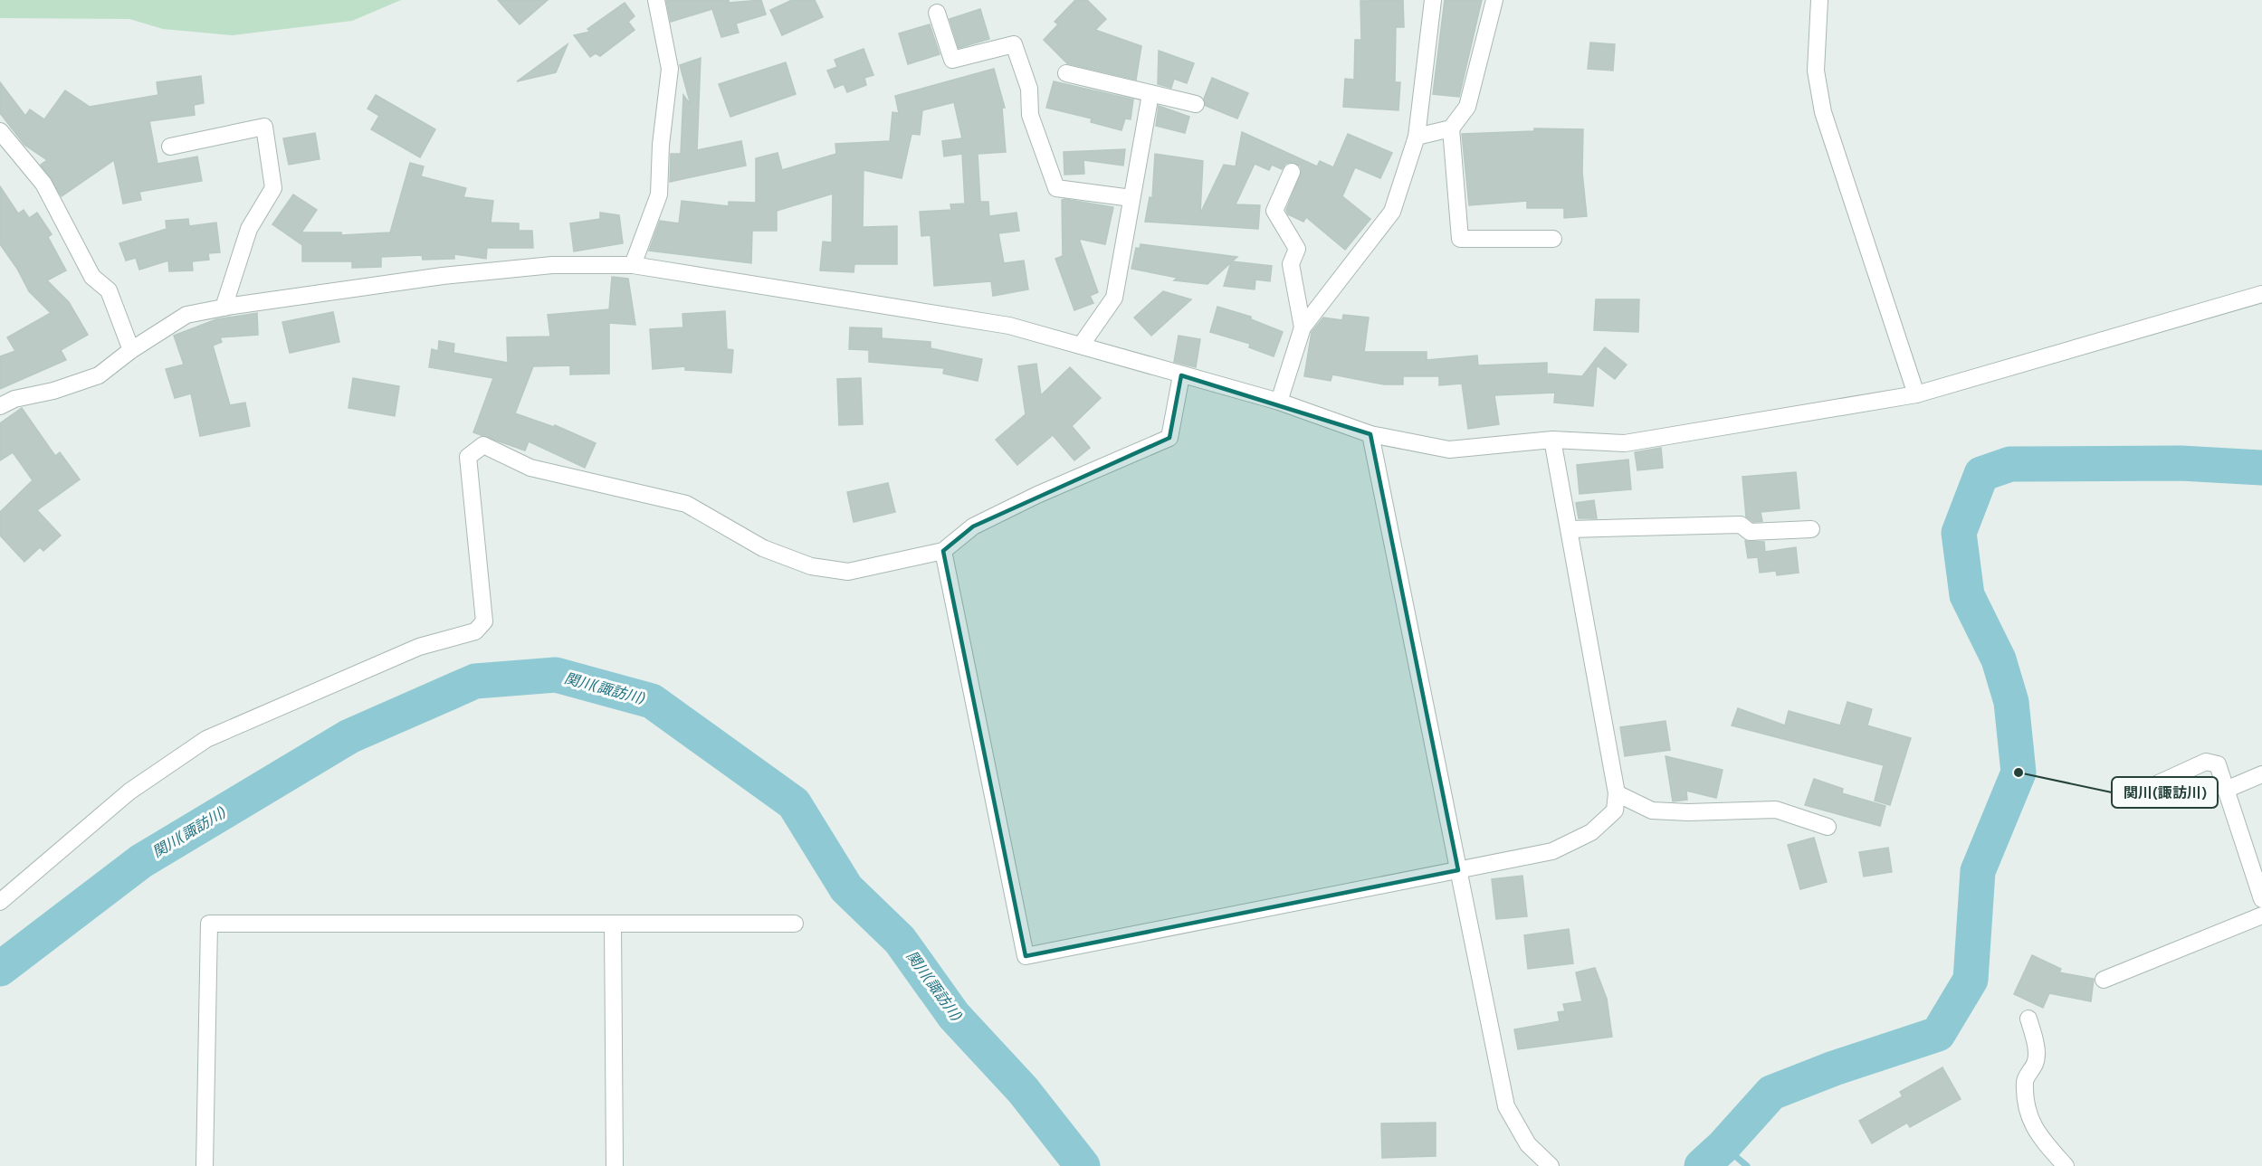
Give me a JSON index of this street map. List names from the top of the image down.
{
  "water": ["関川(諏訪川)"],
  "places": ["関川(諏訪川)"]
}
